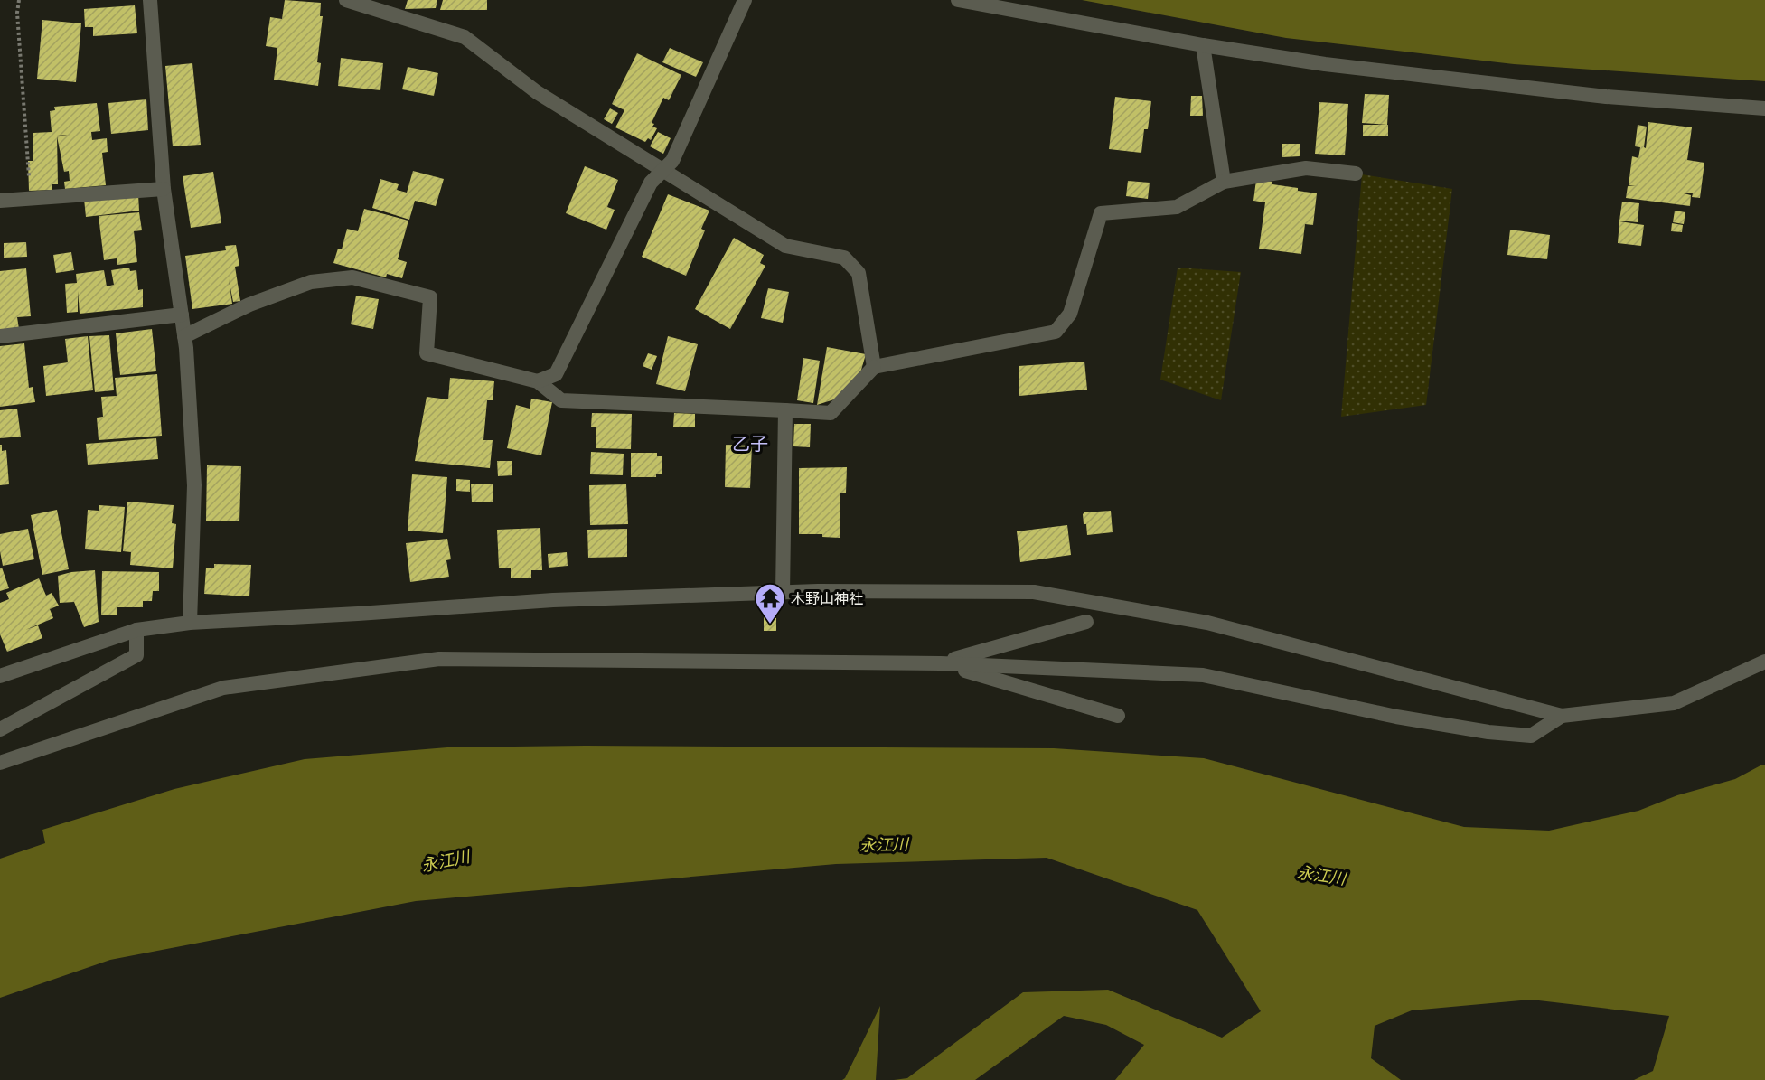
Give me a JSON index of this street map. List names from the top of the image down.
{
  "districts": ["乙子"],
  "water": ["永江川"],
  "places": {
    "temple": ["木野山神社"]
  }
}
